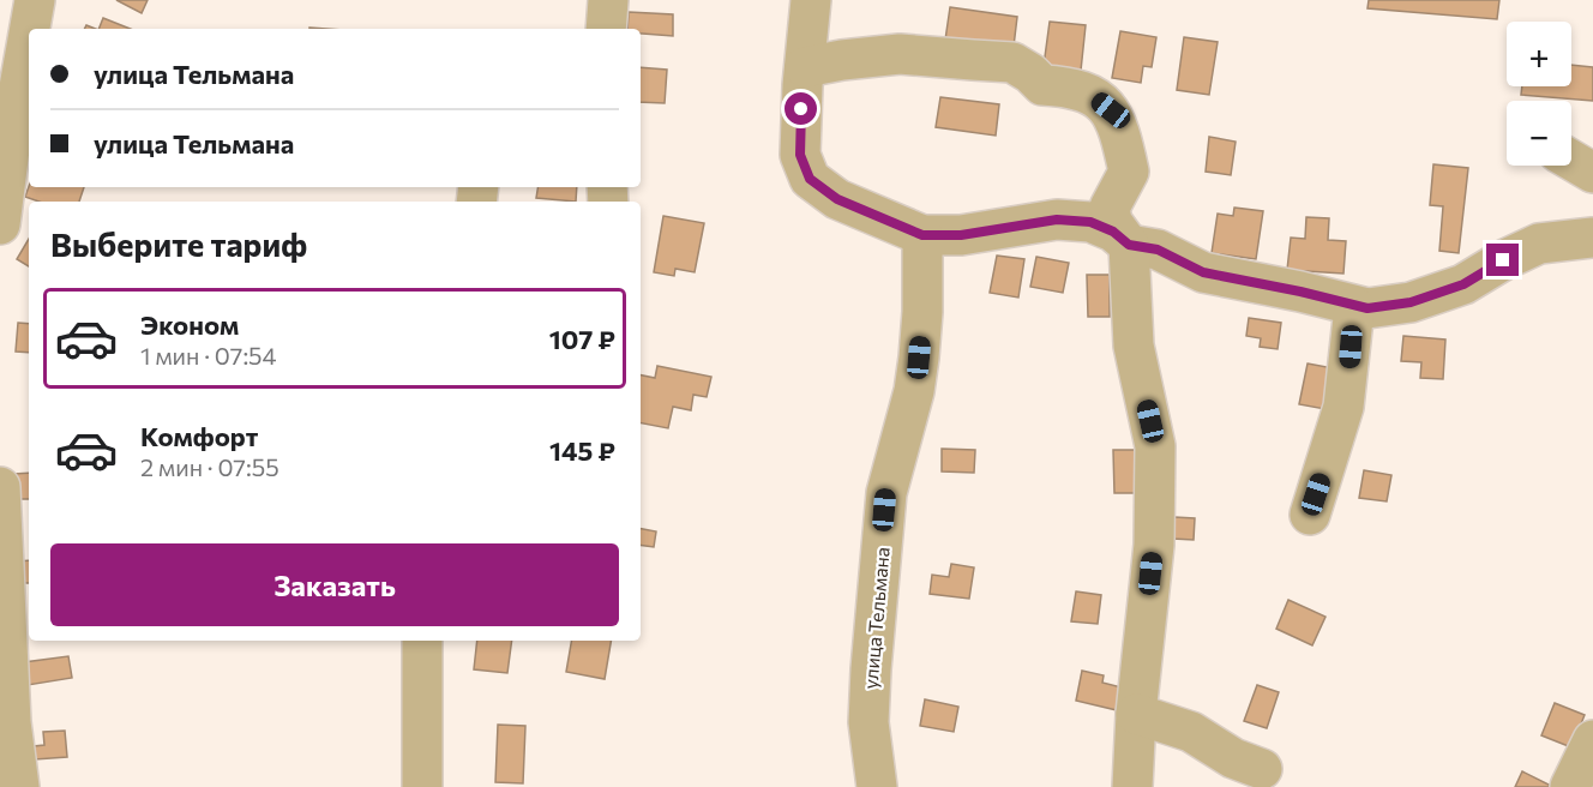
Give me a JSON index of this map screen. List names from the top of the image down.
{
  "streets": {
    "street": ["улица Тельмана"]
  },
  "page": {
    "map_buttons": ["+", "−"],
    "banner": ["улица Тельмана", "улица Тельмана"],
    "heading": "Выберите тариф",
    "list": [
      {
        "name": "Эконом",
        "note": "1 мин · 07:54",
        "value": "107 ₽"
      },
      {
        "name": "Комфорт",
        "note": "2 мин · 07:55",
        "value": "145 ₽"
      }
    ],
    "buttons": "Заказать"
  }
}
